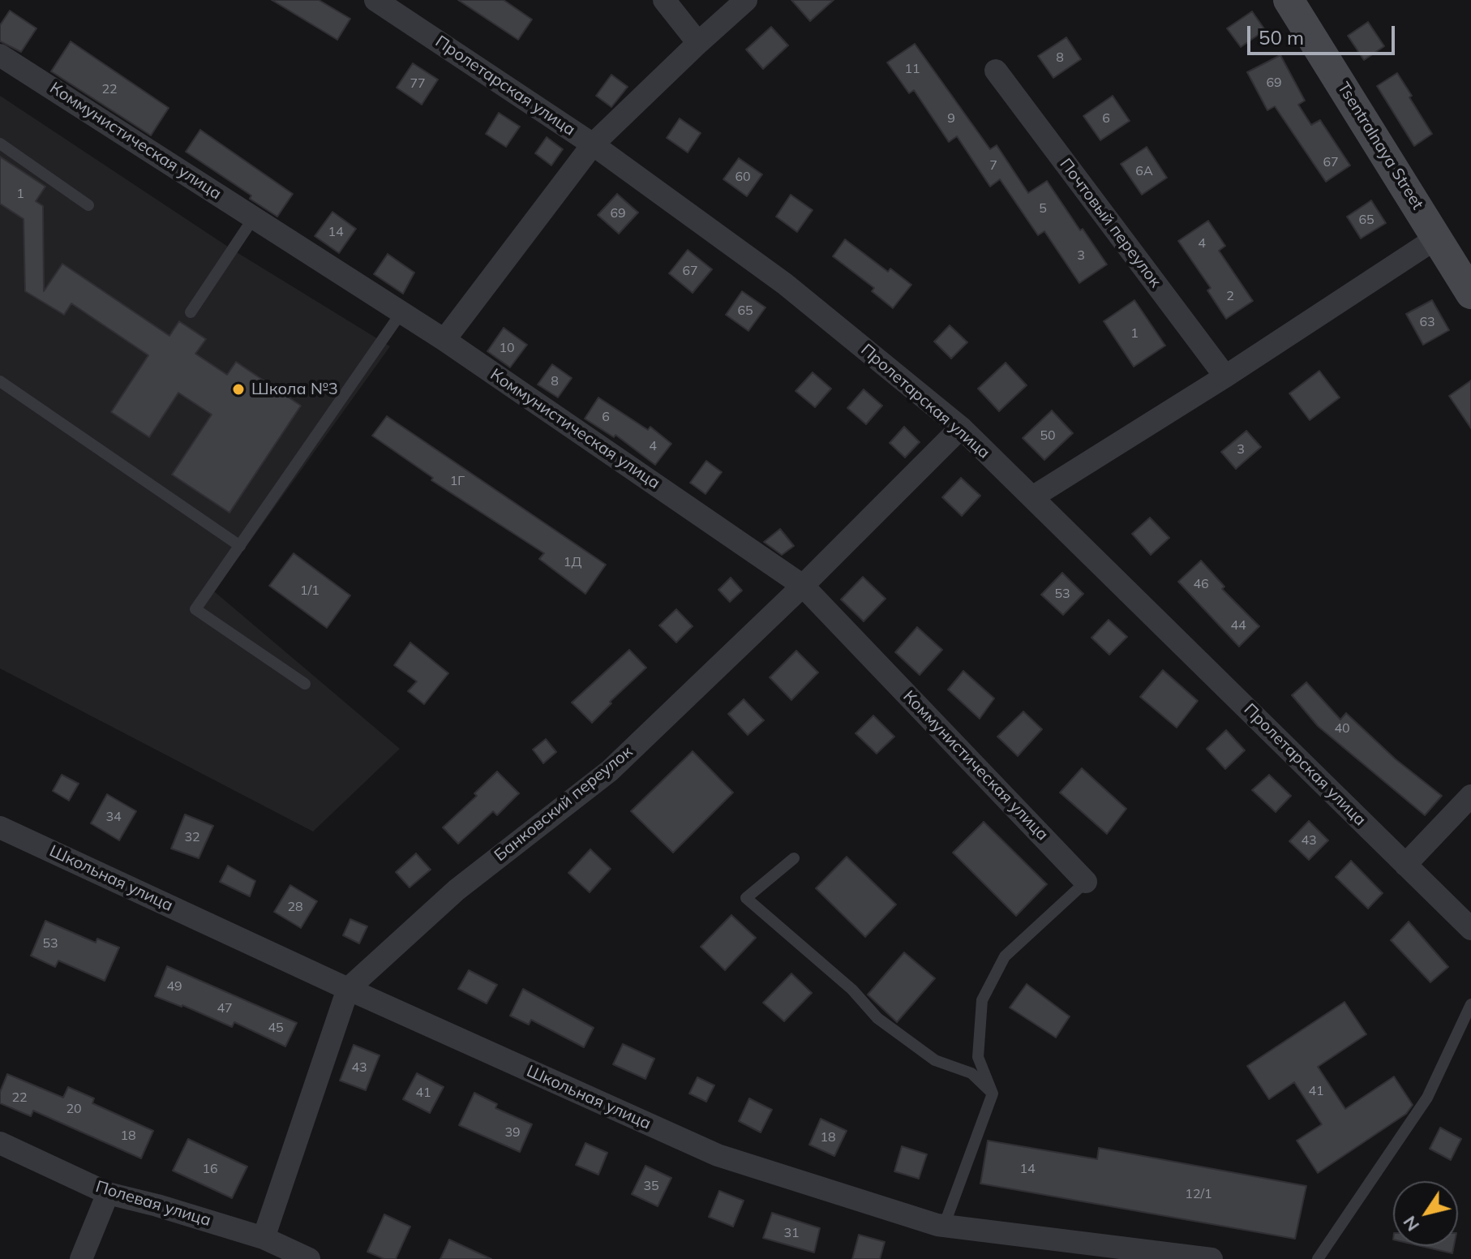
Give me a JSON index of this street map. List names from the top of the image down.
{
  "streets": {
    "main road": ["Tsentralnaya Street"],
    "street": [
      "Пролетарская улица",
      "Коммунистическая улица",
      "Почтовый переулок",
      "Банковский переулок",
      "Школьная улица",
      "Полевая улица"
    ]
  },
  "crossings": [
    ["Пролетарская улица", "Банковский переулок"],
    ["Коммунистическая улица", "Банковский переулок"],
    ["Банковский переулок", "Школьная улица"],
    ["Банковский переулок", "Полевая улица"]
  ],
  "places": ["Школа №3"],
  "house_numbers": [
    "8",
    "11",
    "69",
    "77",
    "22",
    "9",
    "6",
    "67",
    "7",
    "6А",
    "60",
    "1",
    "5",
    "69",
    "65",
    "14",
    "4",
    "3",
    "67",
    "2",
    "65",
    "63",
    "1",
    "10",
    "8",
    "6",
    "50",
    "4",
    "3",
    "1Г",
    "1Д",
    "46",
    "1/1",
    "53",
    "44",
    "40",
    "34",
    "32",
    "43",
    "28",
    "53",
    "49",
    "47",
    "45",
    "43",
    "41",
    "41",
    "22",
    "20",
    "39",
    "18",
    "18",
    "16",
    "14",
    "35",
    "12/1",
    "31"
  ],
  "scale_bar": "50 m",
  "north": "bottom left"
}
